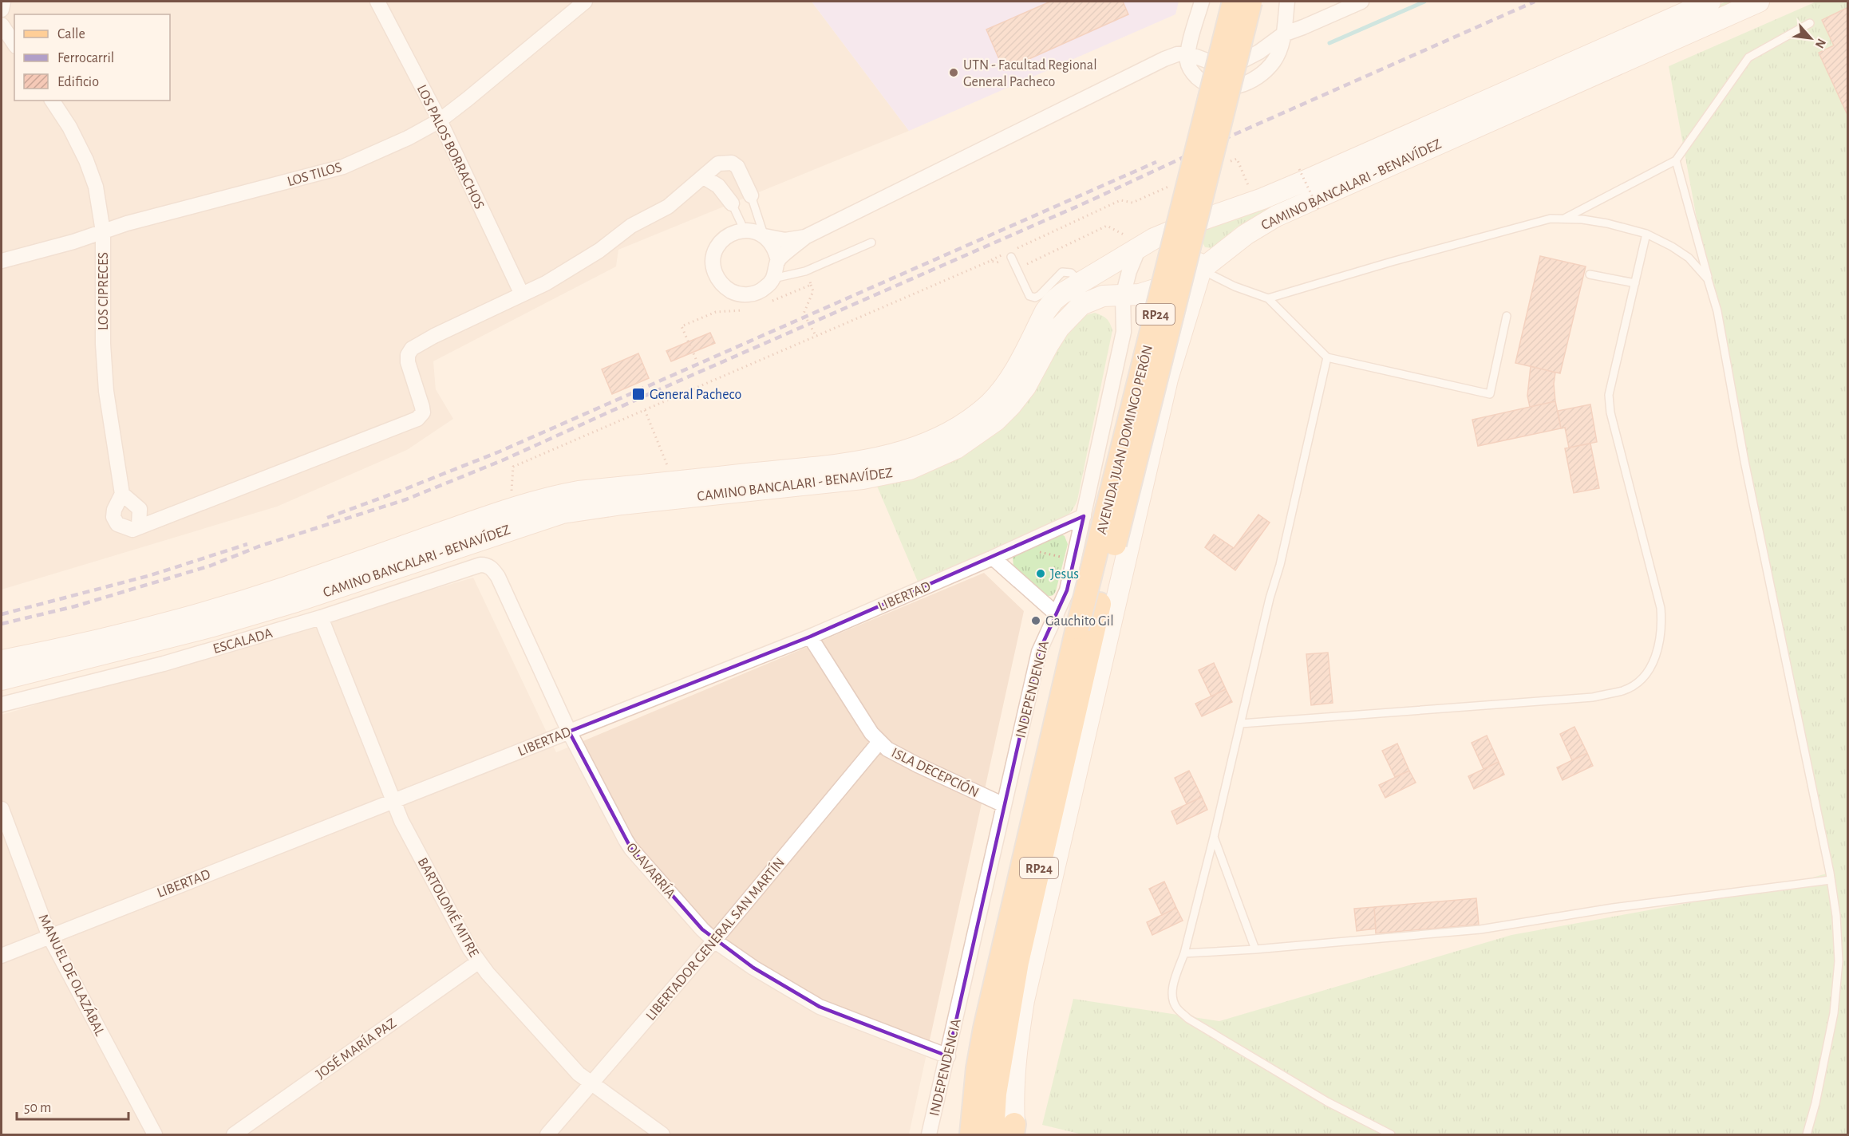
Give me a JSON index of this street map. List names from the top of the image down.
{
  "streets": {
    "main road": ["CAMINO BANCALARI - BENAVÍDEZ", "RP24", "AVENIDA JUAN DOMINGO PERÓN"],
    "street": [
      "LOS PALOS BORRACHOS",
      "LOS TILOS",
      "LOS CIPRECES",
      "LIBERTAD",
      "ESCALADA",
      "INDEPENDENCIA",
      "ISLA DECEPCIÓN",
      "OLAVARRÍA",
      "BARTOLOMÉ MITRE",
      "LIBERTADOR GENERAL SAN MARTÍN",
      "MANUEL DE OLAZÁBAL",
      "JOSÉ MARÍA PAZ"
    ]
  },
  "crossings": [
    ["LOS PALOS BORRACHOS", "LOS TILOS"],
    ["LOS TILOS", "LOS CIPRECES"],
    ["CAMINO BANCALARI - BENAVÍDEZ", "INDEPENDENCIA"],
    ["LIBERTAD", "INDEPENDENCIA"],
    ["LIBERTAD", "ISLA DECEPCIÓN"],
    ["LIBERTAD", "OLAVARRÍA"],
    ["LIBERTAD", "BARTOLOMÉ MITRE"],
    ["LIBERTAD", "MANUEL DE OLAZÁBAL"],
    ["ESCALADA", "OLAVARRÍA"],
    ["ESCALADA", "BARTOLOMÉ MITRE"],
    ["INDEPENDENCIA", "ISLA DECEPCIÓN"],
    ["INDEPENDENCIA", "OLAVARRÍA"],
    ["ISLA DECEPCIÓN", "LIBERTADOR GENERAL SAN MARTÍN"],
    ["OLAVARRÍA", "LIBERTADOR GENERAL SAN MARTÍN"],
    ["BARTOLOMÉ MITRE", "LIBERTADOR GENERAL SAN MARTÍN"],
    ["BARTOLOMÉ MITRE", "JOSÉ MARÍA PAZ"]
  ],
  "places": {
    "other": ["UTN - Facultad Regional General Pacheco", "Jesus", "Gauchito Gil"],
    "transit": ["General Pacheco"]
  },
  "legend": ["Calle", "Ferrocarril", "Edificio"],
  "scale_bar": "50 m",
  "north": "bottom right"
}
